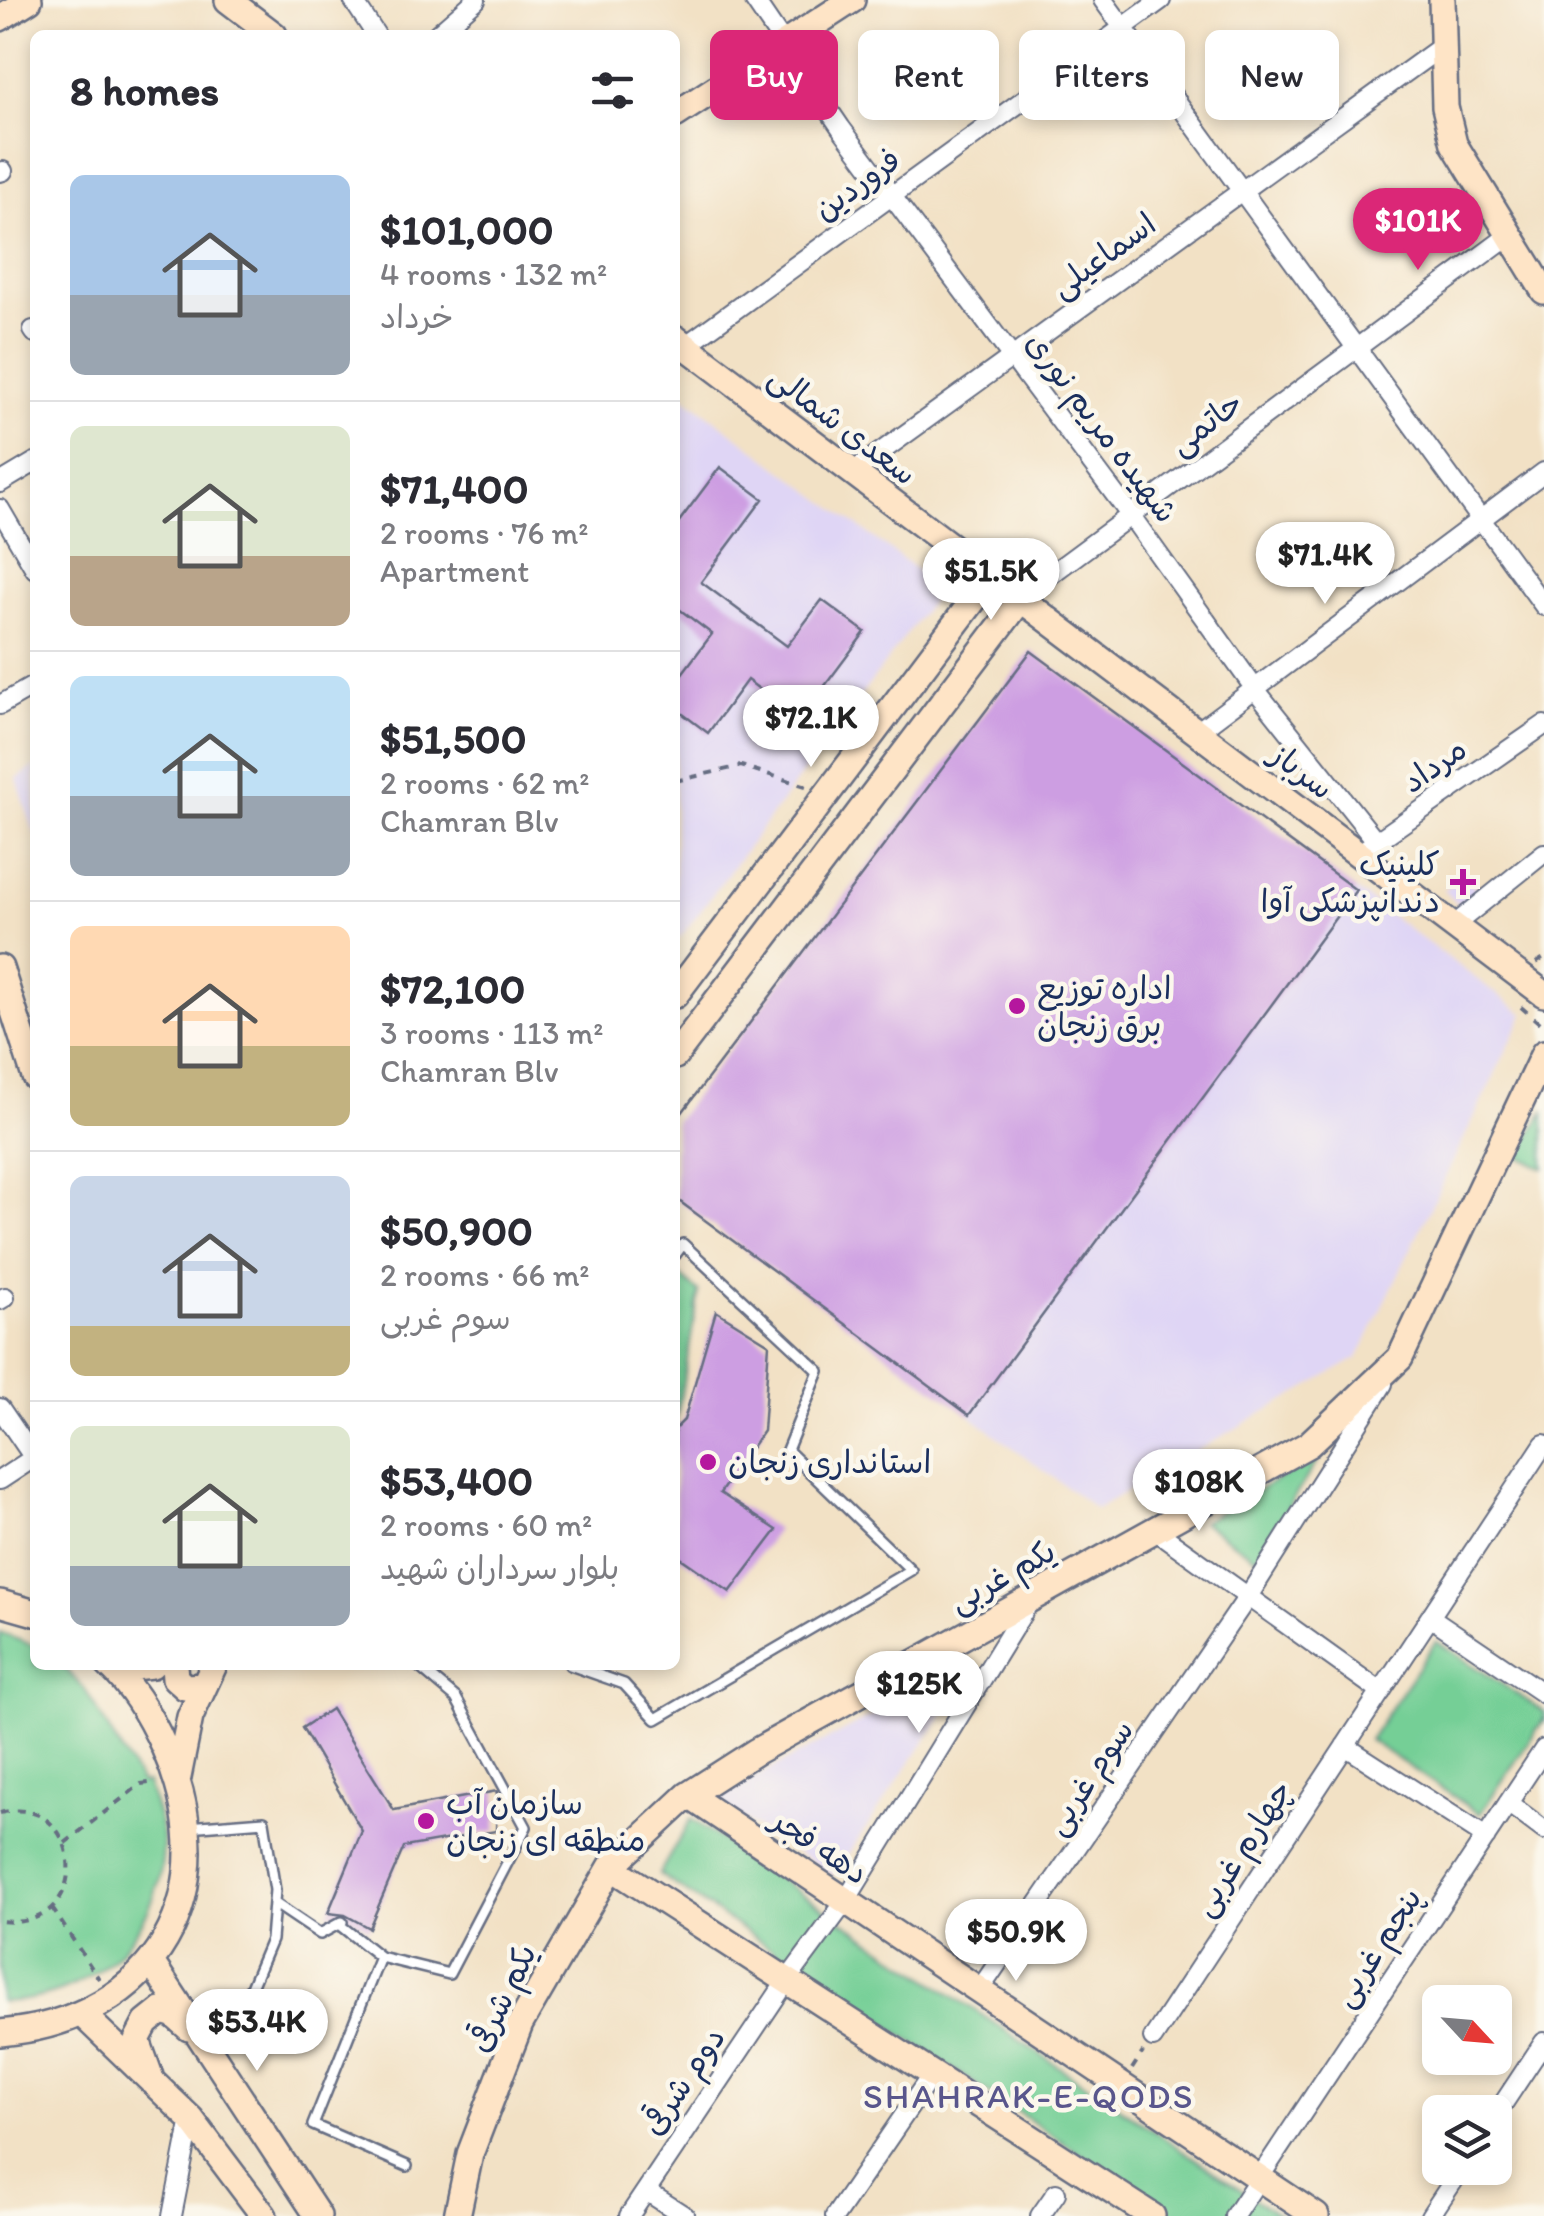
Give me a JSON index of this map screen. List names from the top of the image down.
{
  "streets": {
    "street": [
      "فروردین",
      "اسماعیلی",
      "حاتمی",
      "سعدی شمالی",
      "شهیده مریم نوری",
      "مرداد",
      "سرباز",
      "یکم غربی",
      "سوم غربی",
      "دهه فجر",
      "چهارم غربی",
      "پنجم غربی",
      "یکم شرقی",
      "دوم شرقی"
    ]
  },
  "crossings": [
    ["فروردین", "سعدی شمالی"],
    ["فروردین", "شهیده مریم نوری"],
    ["اسماعیلی", "سعدی شمالی"],
    ["اسماعیلی", "شهیده مریم نوری"],
    ["حاتمی", "شهیده مریم نوری"],
    ["سعدی شمالی", "سرباز"],
    ["شهیده مریم نوری", "مرداد"],
    ["شهیده مریم نوری", "سرباز"],
    ["مرداد", "سرباز"],
    ["یکم غربی", "سوم غربی"],
    ["یکم غربی", "دهه فجر"],
    ["یکم غربی", "یکم شرقی"],
    ["یکم غربی", "دوم شرقی"],
    ["سوم غربی", "دهه فجر"],
    ["دهه فجر", "پنجم غربی"],
    ["دهه فجر", "دوم شرقی"]
  ],
  "districts": ["SHAHRAK-E-QODS"],
  "places": {
    "health": ["کلینیک دندانپزشکی آوا"],
    "other": ["اداره توزیع برق زنجان", "استانداری زنجان", "سازمان آب منطقه ای زنجان"]
  },
  "north": "bottom right",
  "page": {
    "chip": [
      "Buy",
      "Rent",
      "Filters",
      "New"
    ],
    "heading": "8 homes",
    "list": [
      {
        "name": "$101,000",
        "note": "4 rooms · 132 m² · خرداد"
      },
      {
        "name": "$71,400",
        "note": "2 rooms · 76 m² · Apartment"
      },
      {
        "name": "$51,500",
        "note": "2 rooms · 62 m² · Chamran Blv"
      },
      {
        "name": "$72,100",
        "note": "3 rooms · 113 m² · Chamran Blv"
      },
      {
        "name": "$50,900",
        "note": "2 rooms · 66 m² · سوم غربی"
      },
      {
        "name": "$53,400",
        "note": "2 rooms · 60 m² · بلوار سرداران شهید"
      }
    ],
    "price": [
      "$101K",
      "$71.4K",
      "$51.5K",
      "$72.1K",
      "$108K",
      "$125K",
      "$50.9K",
      "$53.4K"
    ]
  }
}
